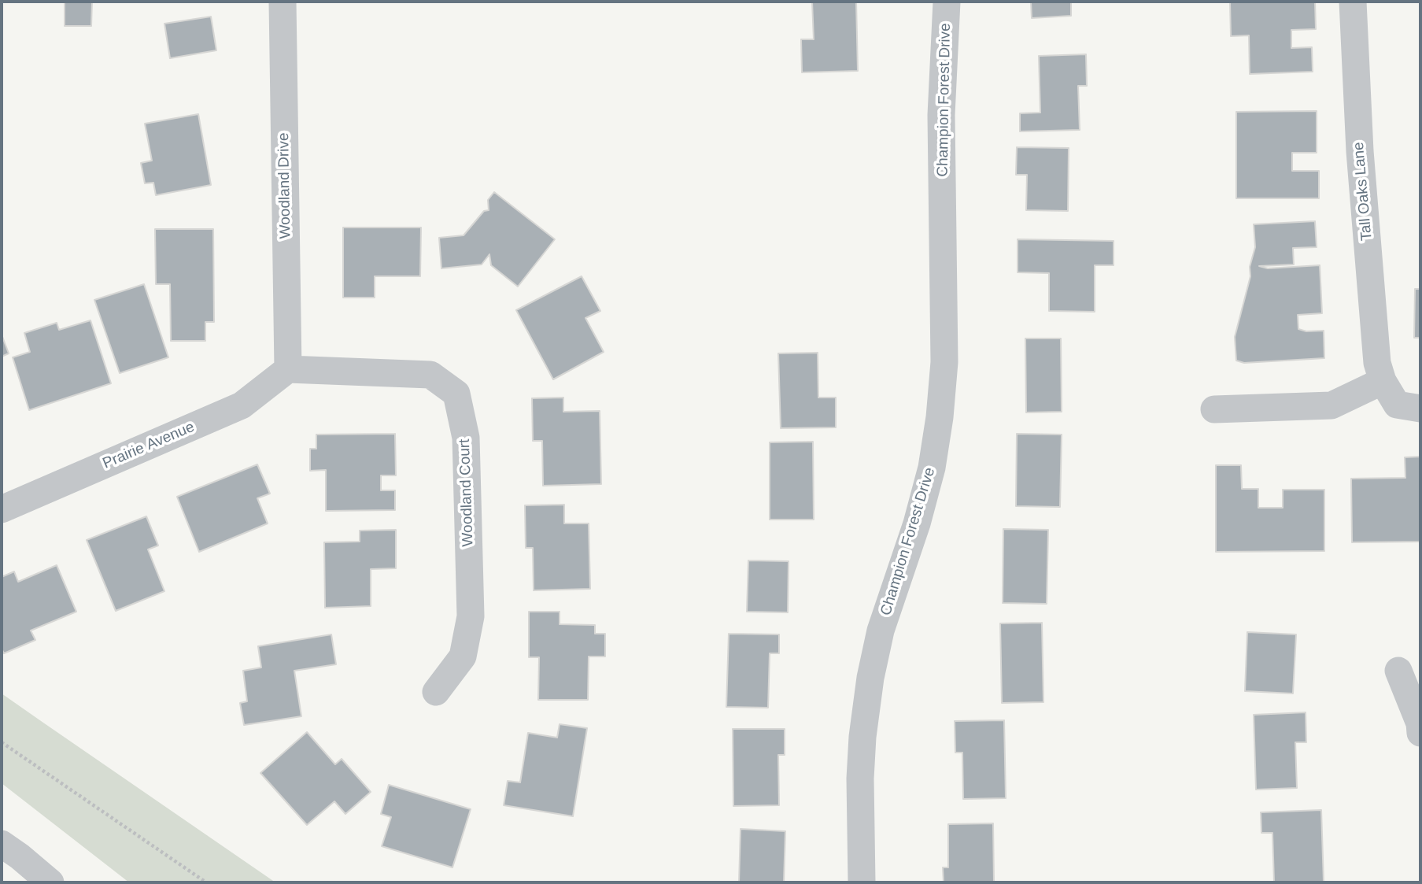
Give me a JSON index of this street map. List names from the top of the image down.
{
  "streets": {
    "street": [
      "Champion Forest Drive",
      "Woodland Drive",
      "Tall Oaks Lane",
      "Prairie Avenue",
      "Woodland Court"
    ]
  },
  "crossings": [
    ["Woodland Drive", "Prairie Avenue"],
    ["Woodland Drive", "Woodland Court"],
    ["Prairie Avenue", "Woodland Court"]
  ]
}
